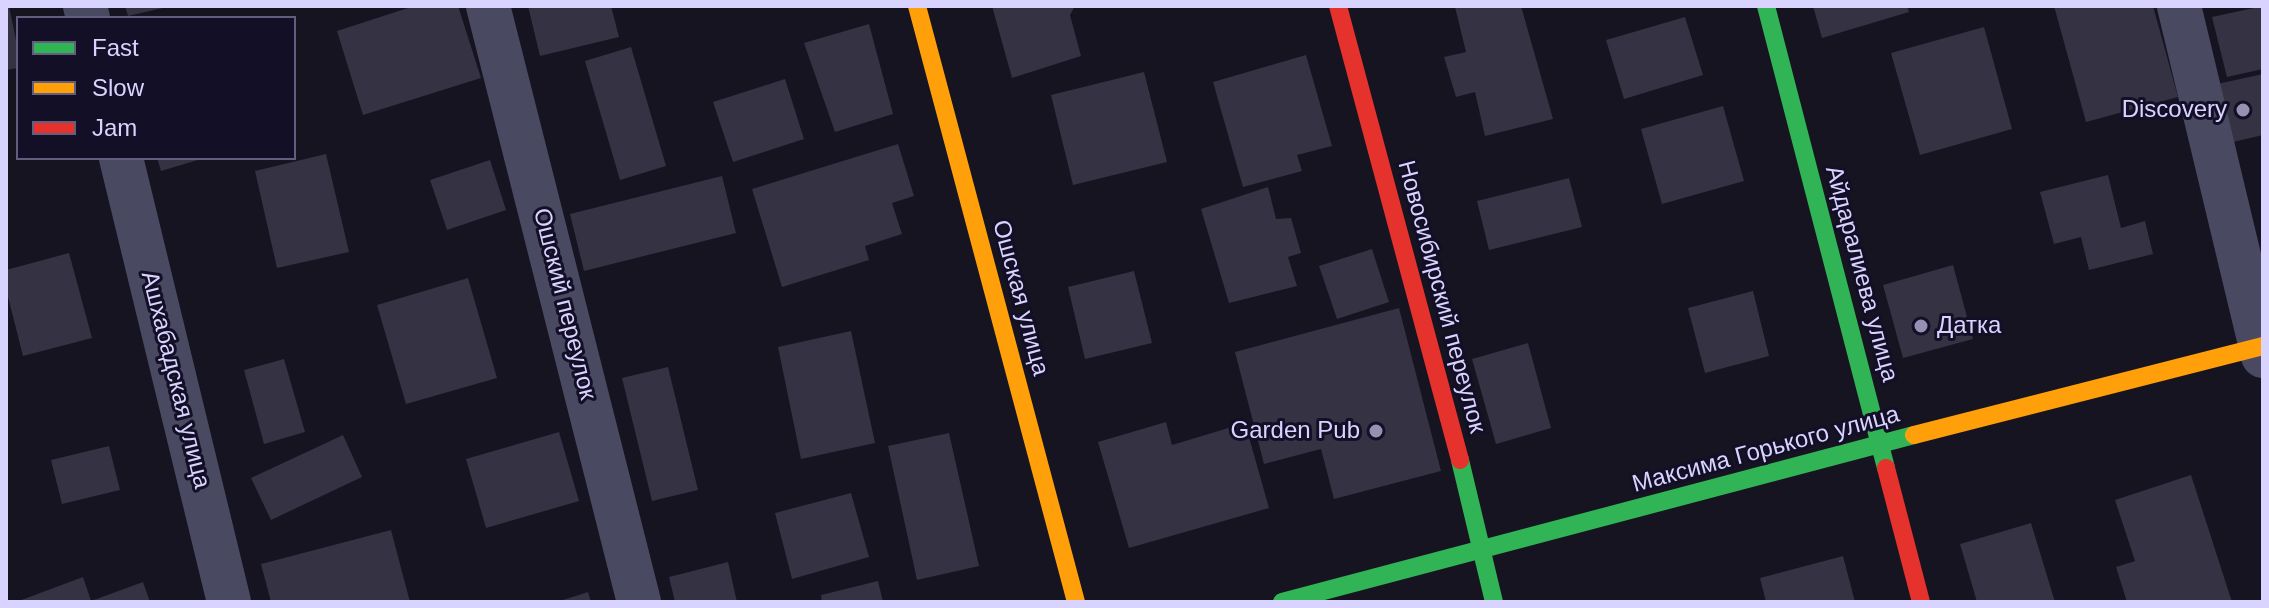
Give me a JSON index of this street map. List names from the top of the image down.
{
  "streets": {
    "street": [
      "Айдаралиева улица",
      "Новосибирский переулок",
      "Ошская улица",
      "Ошский переулок",
      "Ашхабадская улица",
      "Максима Горького улица"
    ]
  },
  "crossings": [
    ["Айдаралиева улица", "Максима Горького улица"],
    ["Новосибирский переулок", "Максима Горького улица"]
  ],
  "places": ["Discovery", "Датка", "Garden Pub"],
  "legend": ["Fast", "Slow", "Jam"]
}
